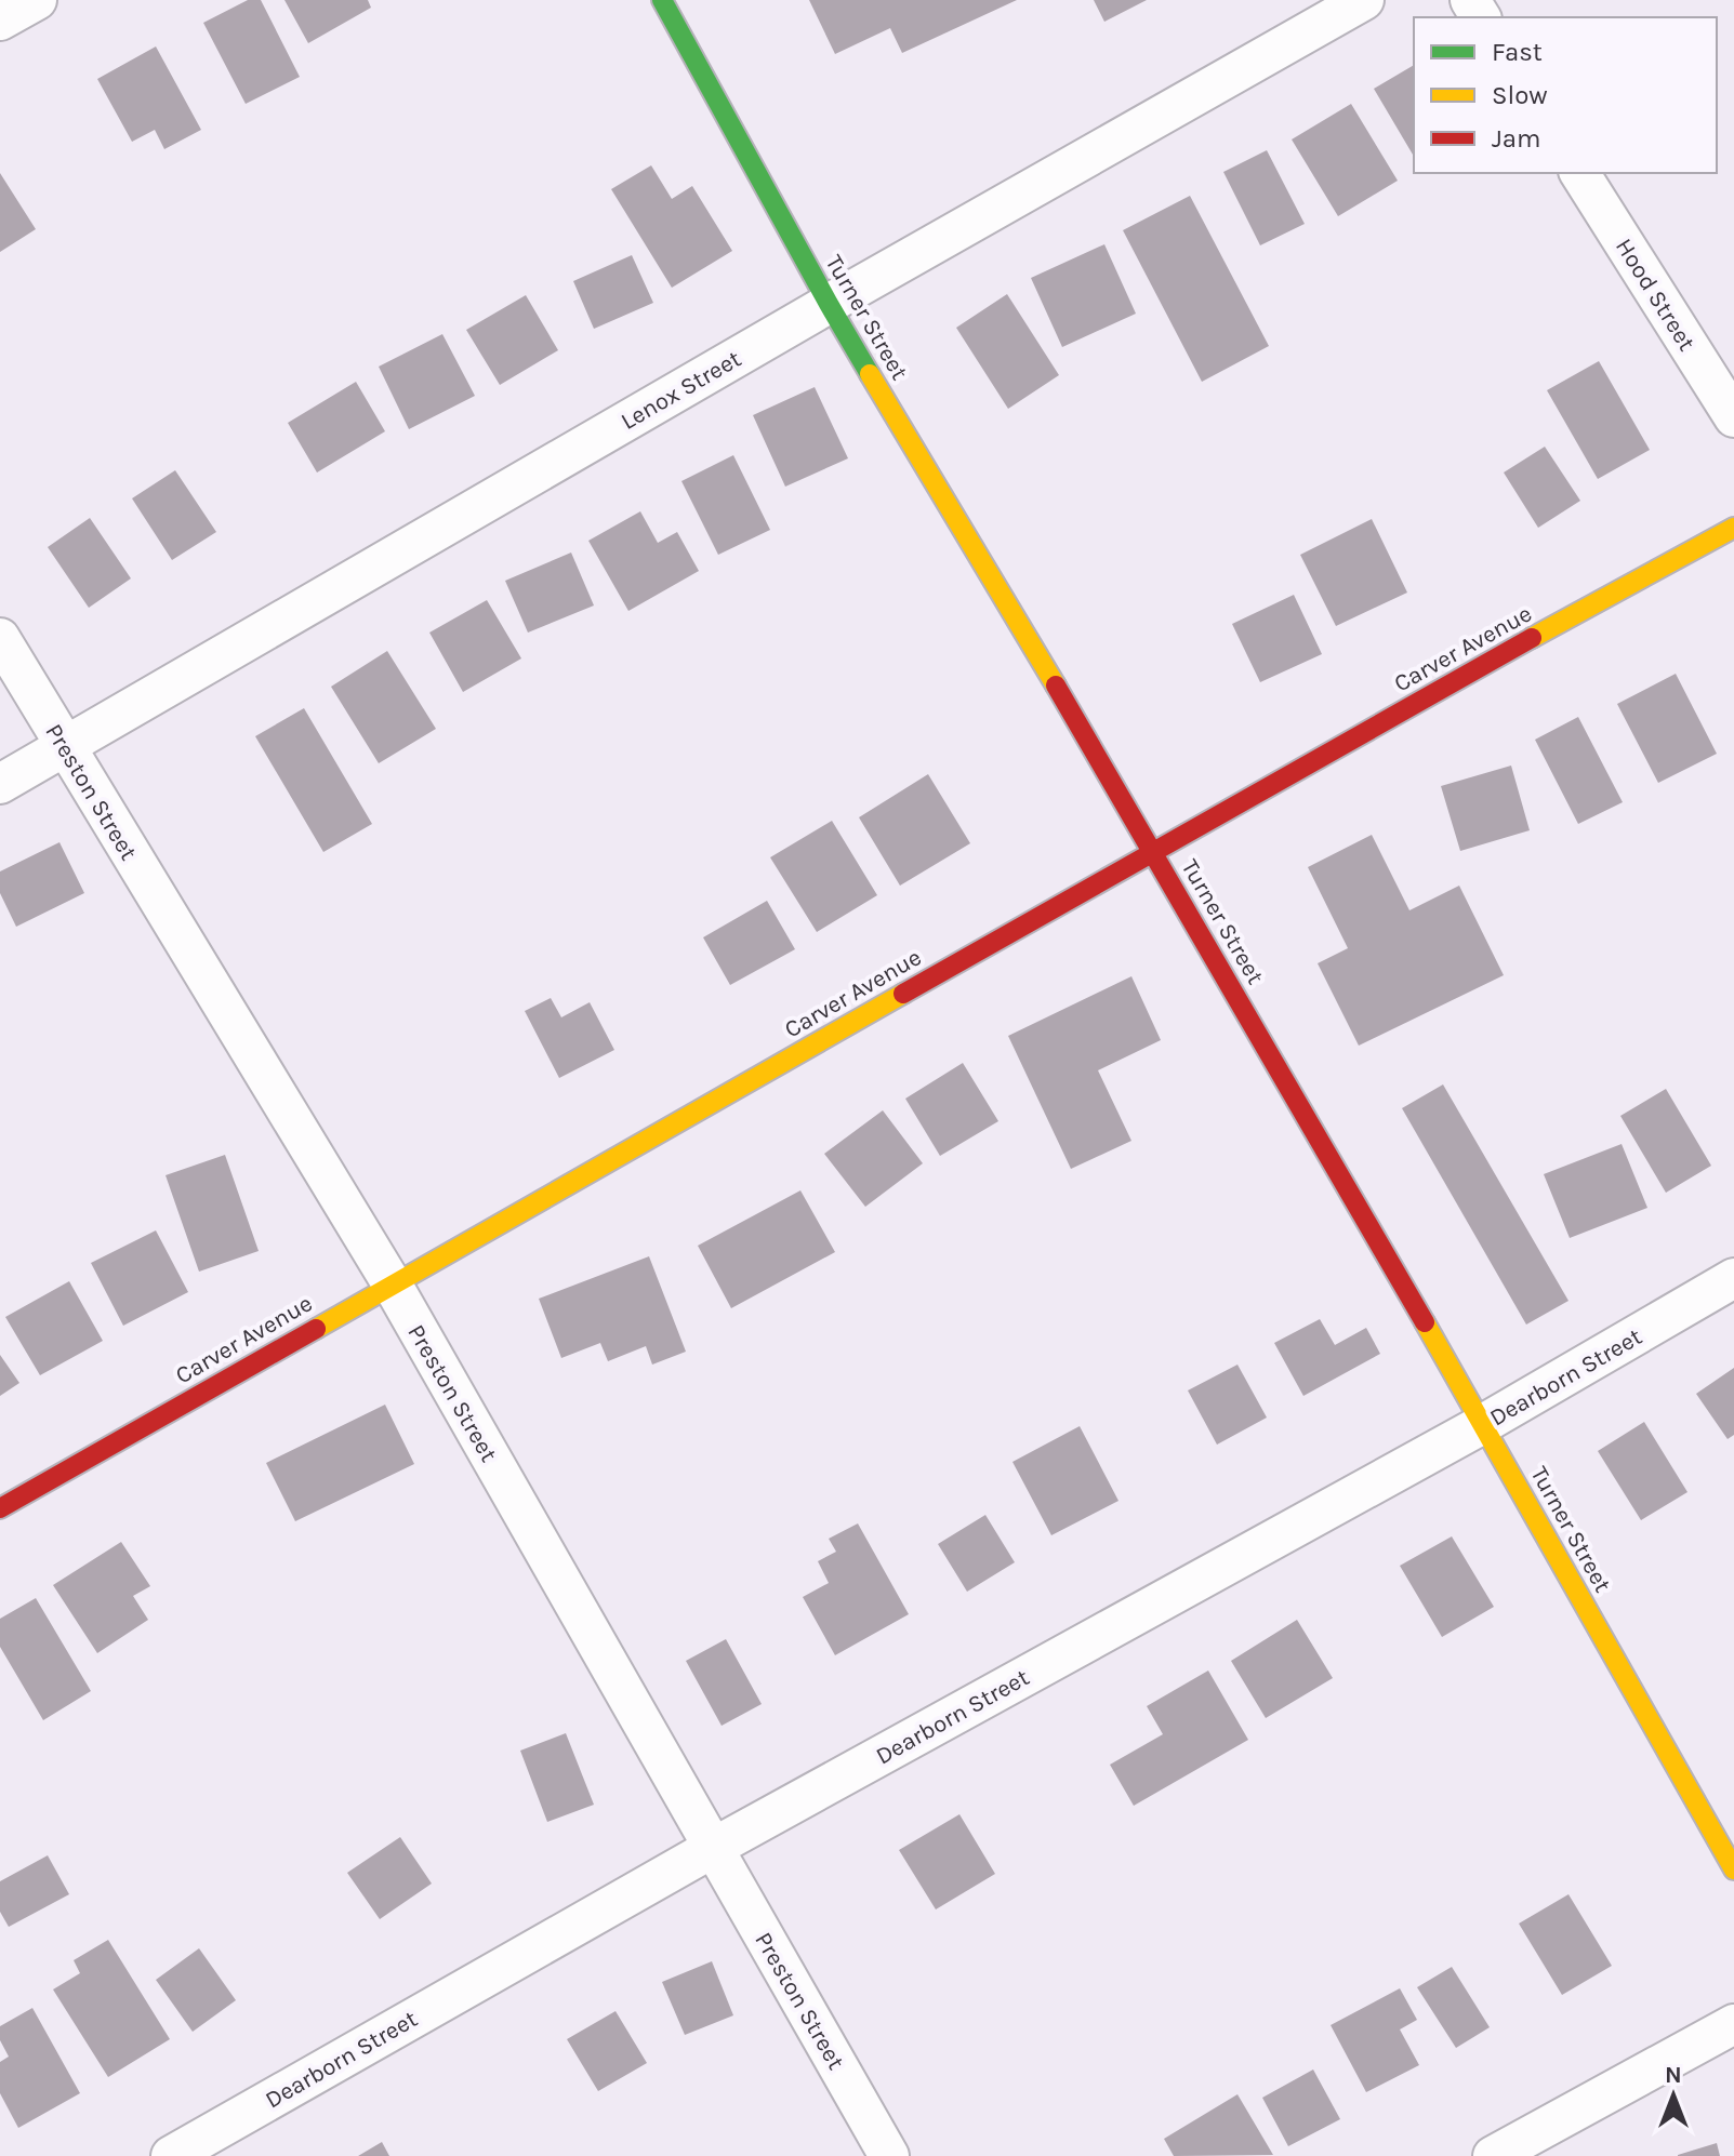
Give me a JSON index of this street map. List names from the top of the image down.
{
  "streets": {
    "street": [
      "Hood Street",
      "Turner Street",
      "Lenox Street",
      "Carver Avenue",
      "Preston Street",
      "Dearborn Street"
    ]
  },
  "crossings": [
    ["Turner Street", "Lenox Street"],
    ["Turner Street", "Carver Avenue"],
    ["Turner Street", "Dearborn Street"],
    ["Lenox Street", "Preston Street"],
    ["Carver Avenue", "Preston Street"],
    ["Preston Street", "Dearborn Street"]
  ],
  "legend": ["Fast", "Slow", "Jam"],
  "north": "top"
}
